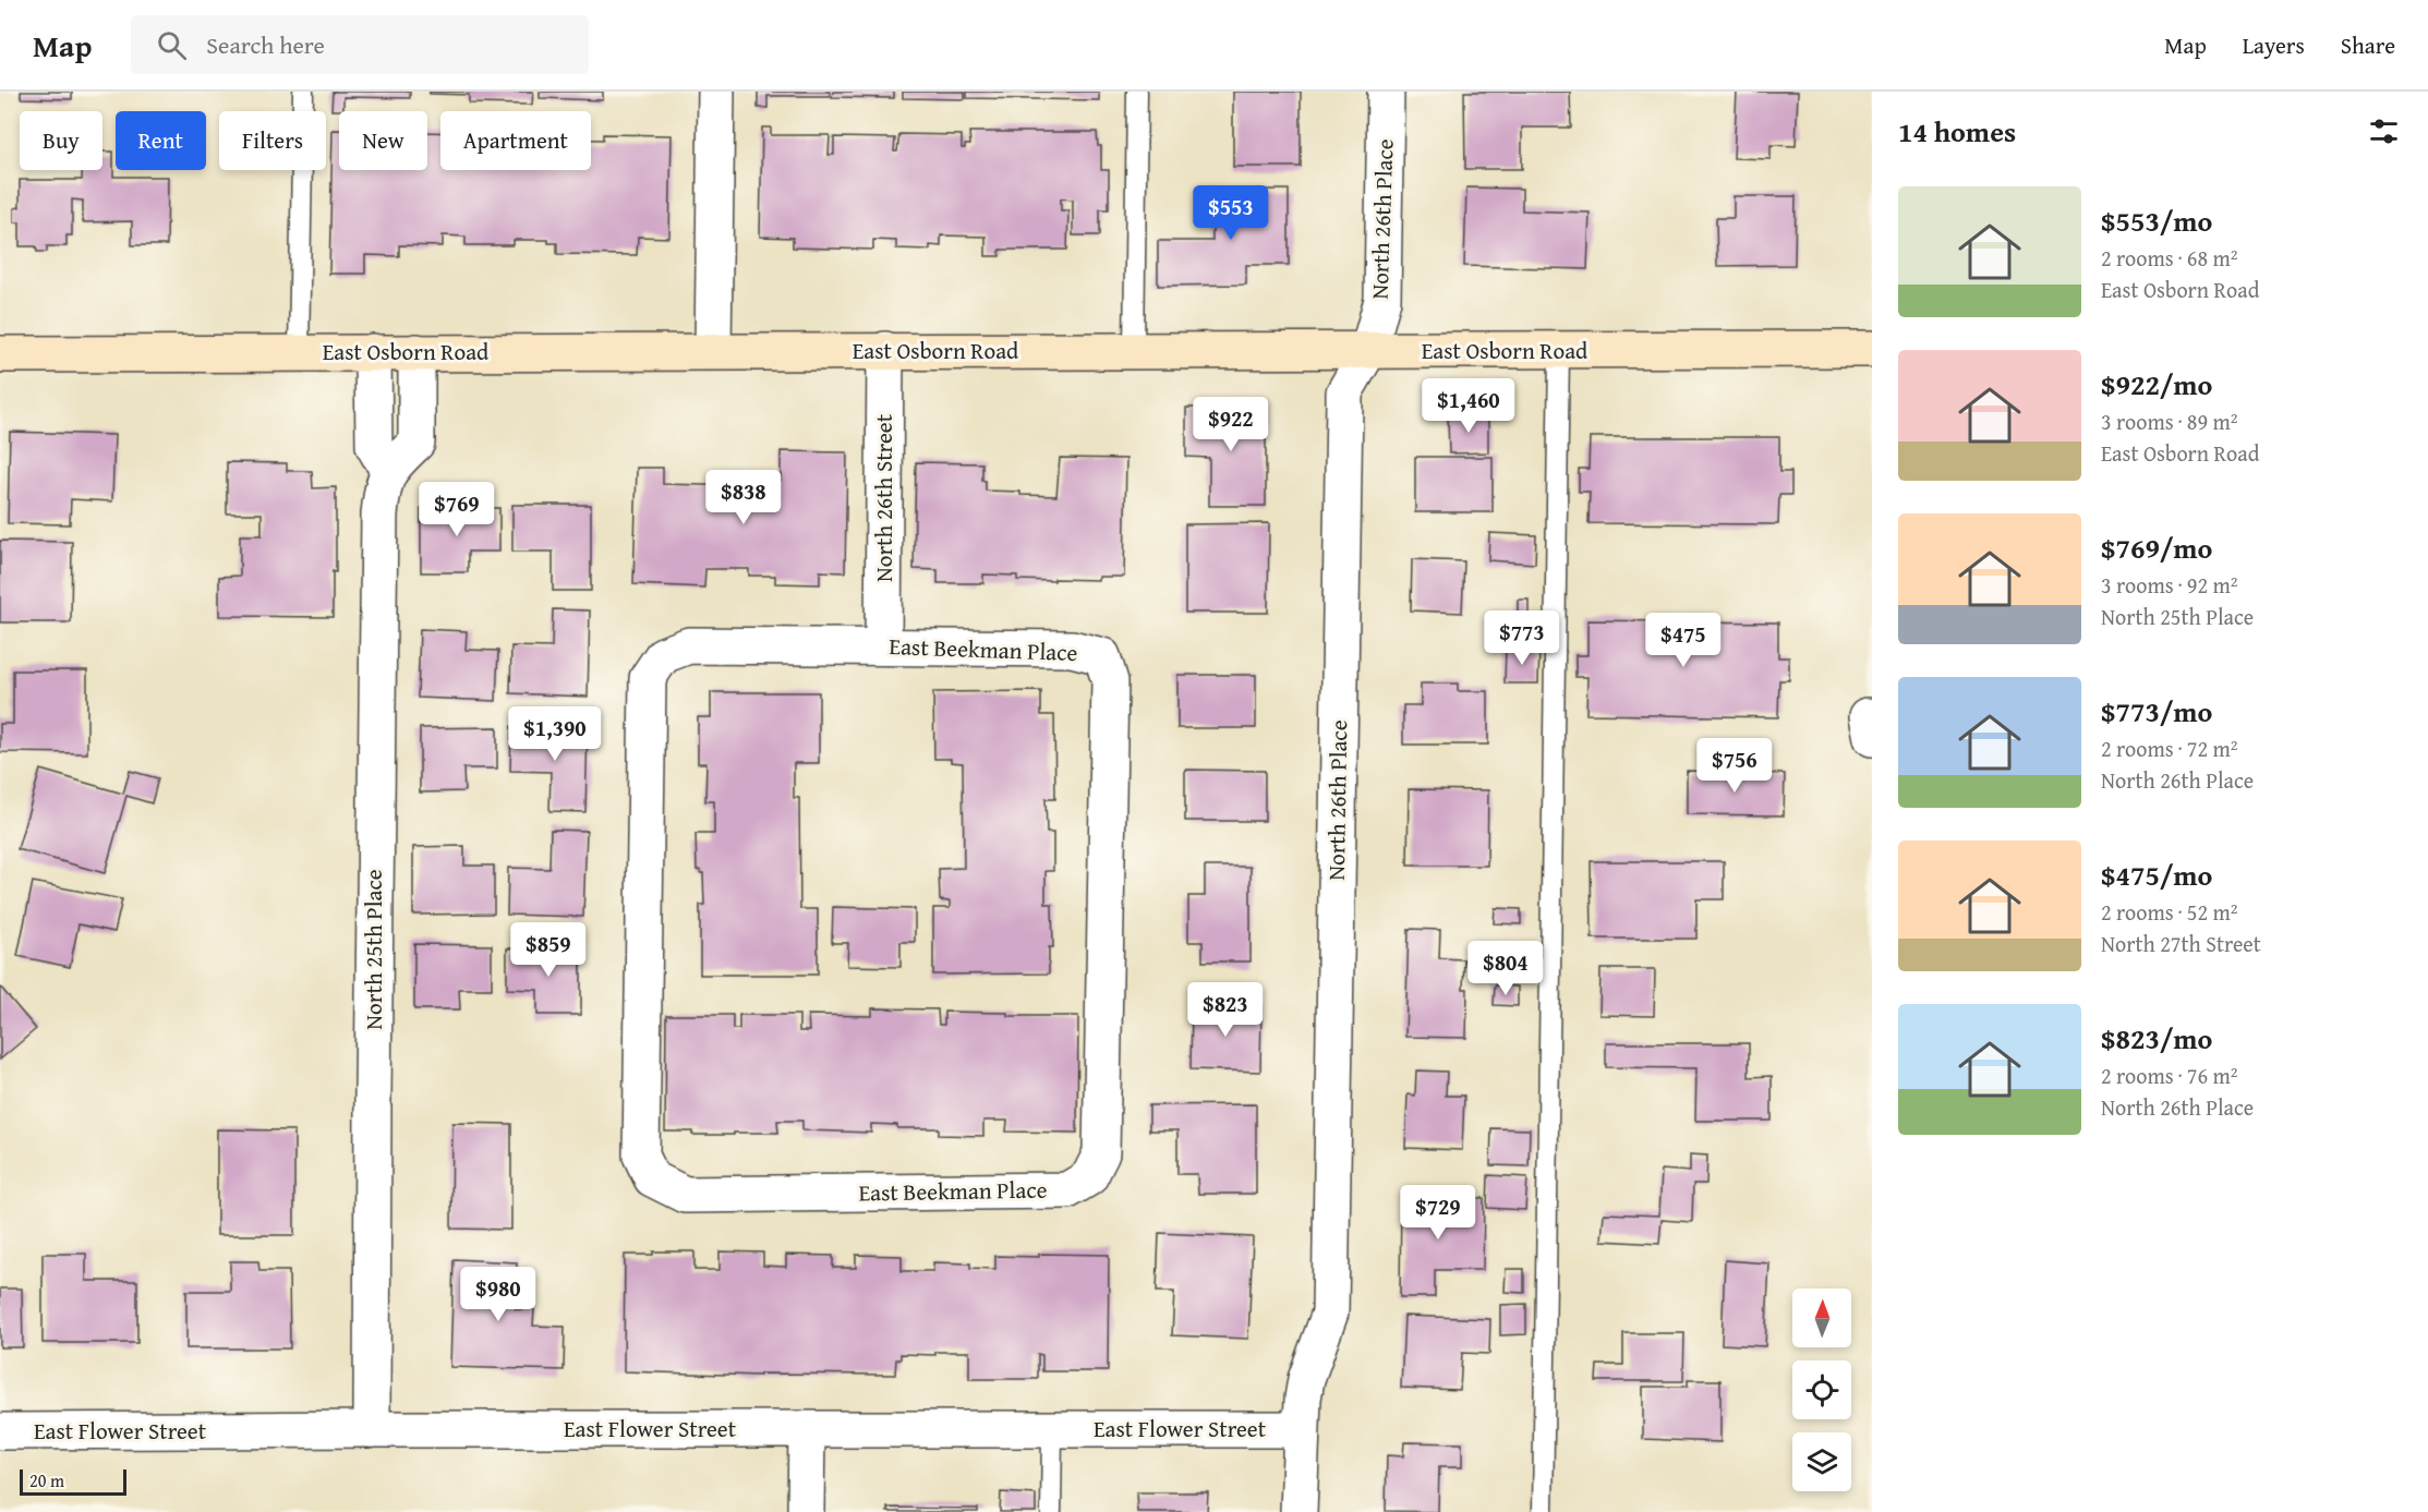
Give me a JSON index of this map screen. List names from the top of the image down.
{
  "streets": {
    "main road": ["East Osborn Road"],
    "street": [
      "North 26th Place",
      "North 26th Street",
      "East Beekman Place",
      "North 25th Place",
      "East Flower Street"
    ]
  },
  "crossings": [
    ["North 26th Place", "East Osborn Road"],
    ["North 26th Place", "East Flower Street"],
    ["East Osborn Road", "North 26th Street"],
    ["North 26th Street", "East Beekman Place"],
    ["North 25th Place", "East Flower Street"]
  ],
  "scale_bar": "20 m",
  "north": "top",
  "page": {
    "header": "Map",
    "search": "Search here",
    "nav": ["Map", "Layers", "Share"],
    "heading": "14 homes",
    "chip": [
      "Buy",
      "Rent",
      "Filters",
      "New",
      "Apartment"
    ],
    "list": [
      {
        "name": "$553/mo",
        "note": "2 rooms · 68 m² · East Osborn Road"
      },
      {
        "name": "$922/mo",
        "note": "3 rooms · 89 m² · East Osborn Road"
      },
      {
        "name": "$769/mo",
        "note": "3 rooms · 92 m² · North 25th Place"
      },
      {
        "name": "$773/mo",
        "note": "2 rooms · 72 m² · North 26th Place"
      },
      {
        "name": "$475/mo",
        "note": "2 rooms · 52 m² · North 27th Street"
      },
      {
        "name": "$823/mo",
        "note": "2 rooms · 76 m² · North 26th Place"
      }
    ],
    "price": [
      "$553",
      "$1,460",
      "$922",
      "$838",
      "$769",
      "$773",
      "$475",
      "$1,390",
      "$756",
      "$859",
      "$804",
      "$823",
      "$729",
      "$980"
    ],
    "scale": "20 m"
  }
}
